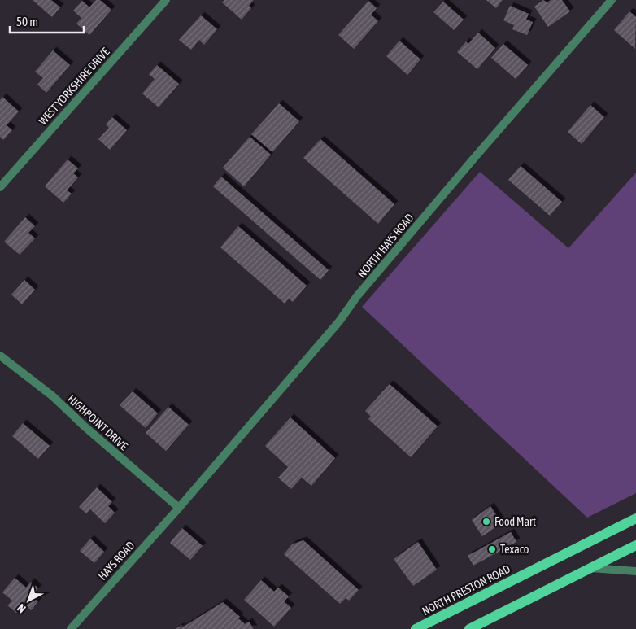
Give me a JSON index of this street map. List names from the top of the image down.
{
  "streets": {
    "main road": ["NORTH PRESTON ROAD"],
    "street": [
      "WEST YORKSHIRE DRIVE",
      "NORTH HAYS ROAD",
      "HIGHPOINT DRIVE",
      "HAYS ROAD"
    ]
  },
  "crossings": [
    ["NORTH HAYS ROAD", "HIGHPOINT DRIVE"],
    ["NORTH HAYS ROAD", "HAYS ROAD"],
    ["HIGHPOINT DRIVE", "HAYS ROAD"]
  ],
  "places": ["Food Mart", "Texaco"],
  "scale_bar": "50 m",
  "north": "bottom left"
}
